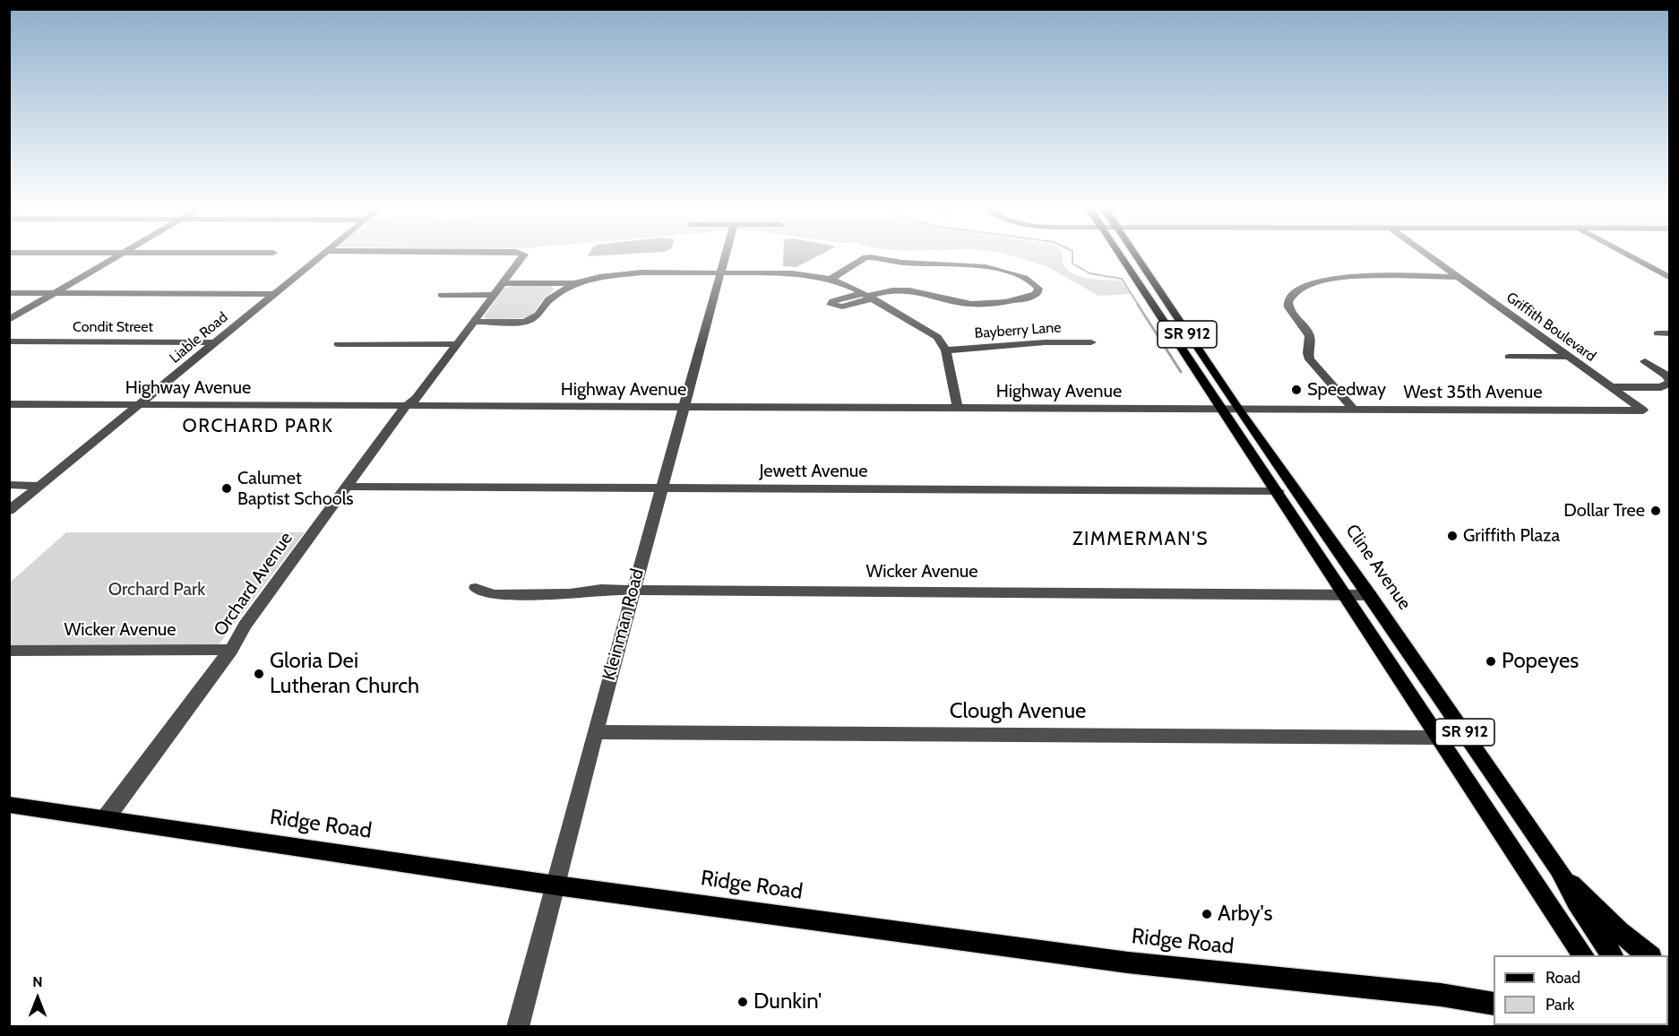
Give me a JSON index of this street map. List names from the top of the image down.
{
  "streets": {
    "main road": ["SR 912", "Cline Avenue", "Ridge Road"],
    "street": [
      "Condit Street",
      "Griffith Boulevard",
      "Bayberry Lane",
      "Liable Road",
      "Highway Avenue",
      "West 35th Avenue",
      "Jewett Avenue",
      "Wicker Avenue",
      "Orchard Avenue",
      "Kleinman Road",
      "Clough Avenue"
    ]
  },
  "crossings": [
    ["Condit Street", "Liable Road"],
    ["Griffith Boulevard", "West 35th Avenue"],
    ["SR 912", "Highway Avenue"],
    ["SR 912", "Jewett Avenue"],
    ["SR 912", "Wicker Avenue"],
    ["SR 912", "Clough Avenue"],
    ["Liable Road", "Highway Avenue"],
    ["Highway Avenue", "West 35th Avenue"],
    ["Highway Avenue", "Cline Avenue"],
    ["Highway Avenue", "Orchard Avenue"],
    ["Highway Avenue", "Kleinman Road"],
    ["West 35th Avenue", "Cline Avenue"],
    ["Jewett Avenue", "Orchard Avenue"],
    ["Jewett Avenue", "Kleinman Road"],
    ["Cline Avenue", "Wicker Avenue"],
    ["Wicker Avenue", "Orchard Avenue"],
    ["Wicker Avenue", "Kleinman Road"],
    ["Orchard Avenue", "Ridge Road"],
    ["Kleinman Road", "Clough Avenue"],
    ["Kleinman Road", "Ridge Road"]
  ],
  "districts": ["ORCHARD PARK", "ZIMMERMAN'S"],
  "parks": ["Orchard Park"],
  "places": [
    "Speedway",
    "Calumet Baptist Schools",
    "Dollar Tree",
    "Griffith Plaza",
    "Popeyes",
    "Gloria Dei Lutheran Church",
    "Arby's",
    "Dunkin'"
  ],
  "legend": ["Road", "Park"],
  "north": "top"
}
